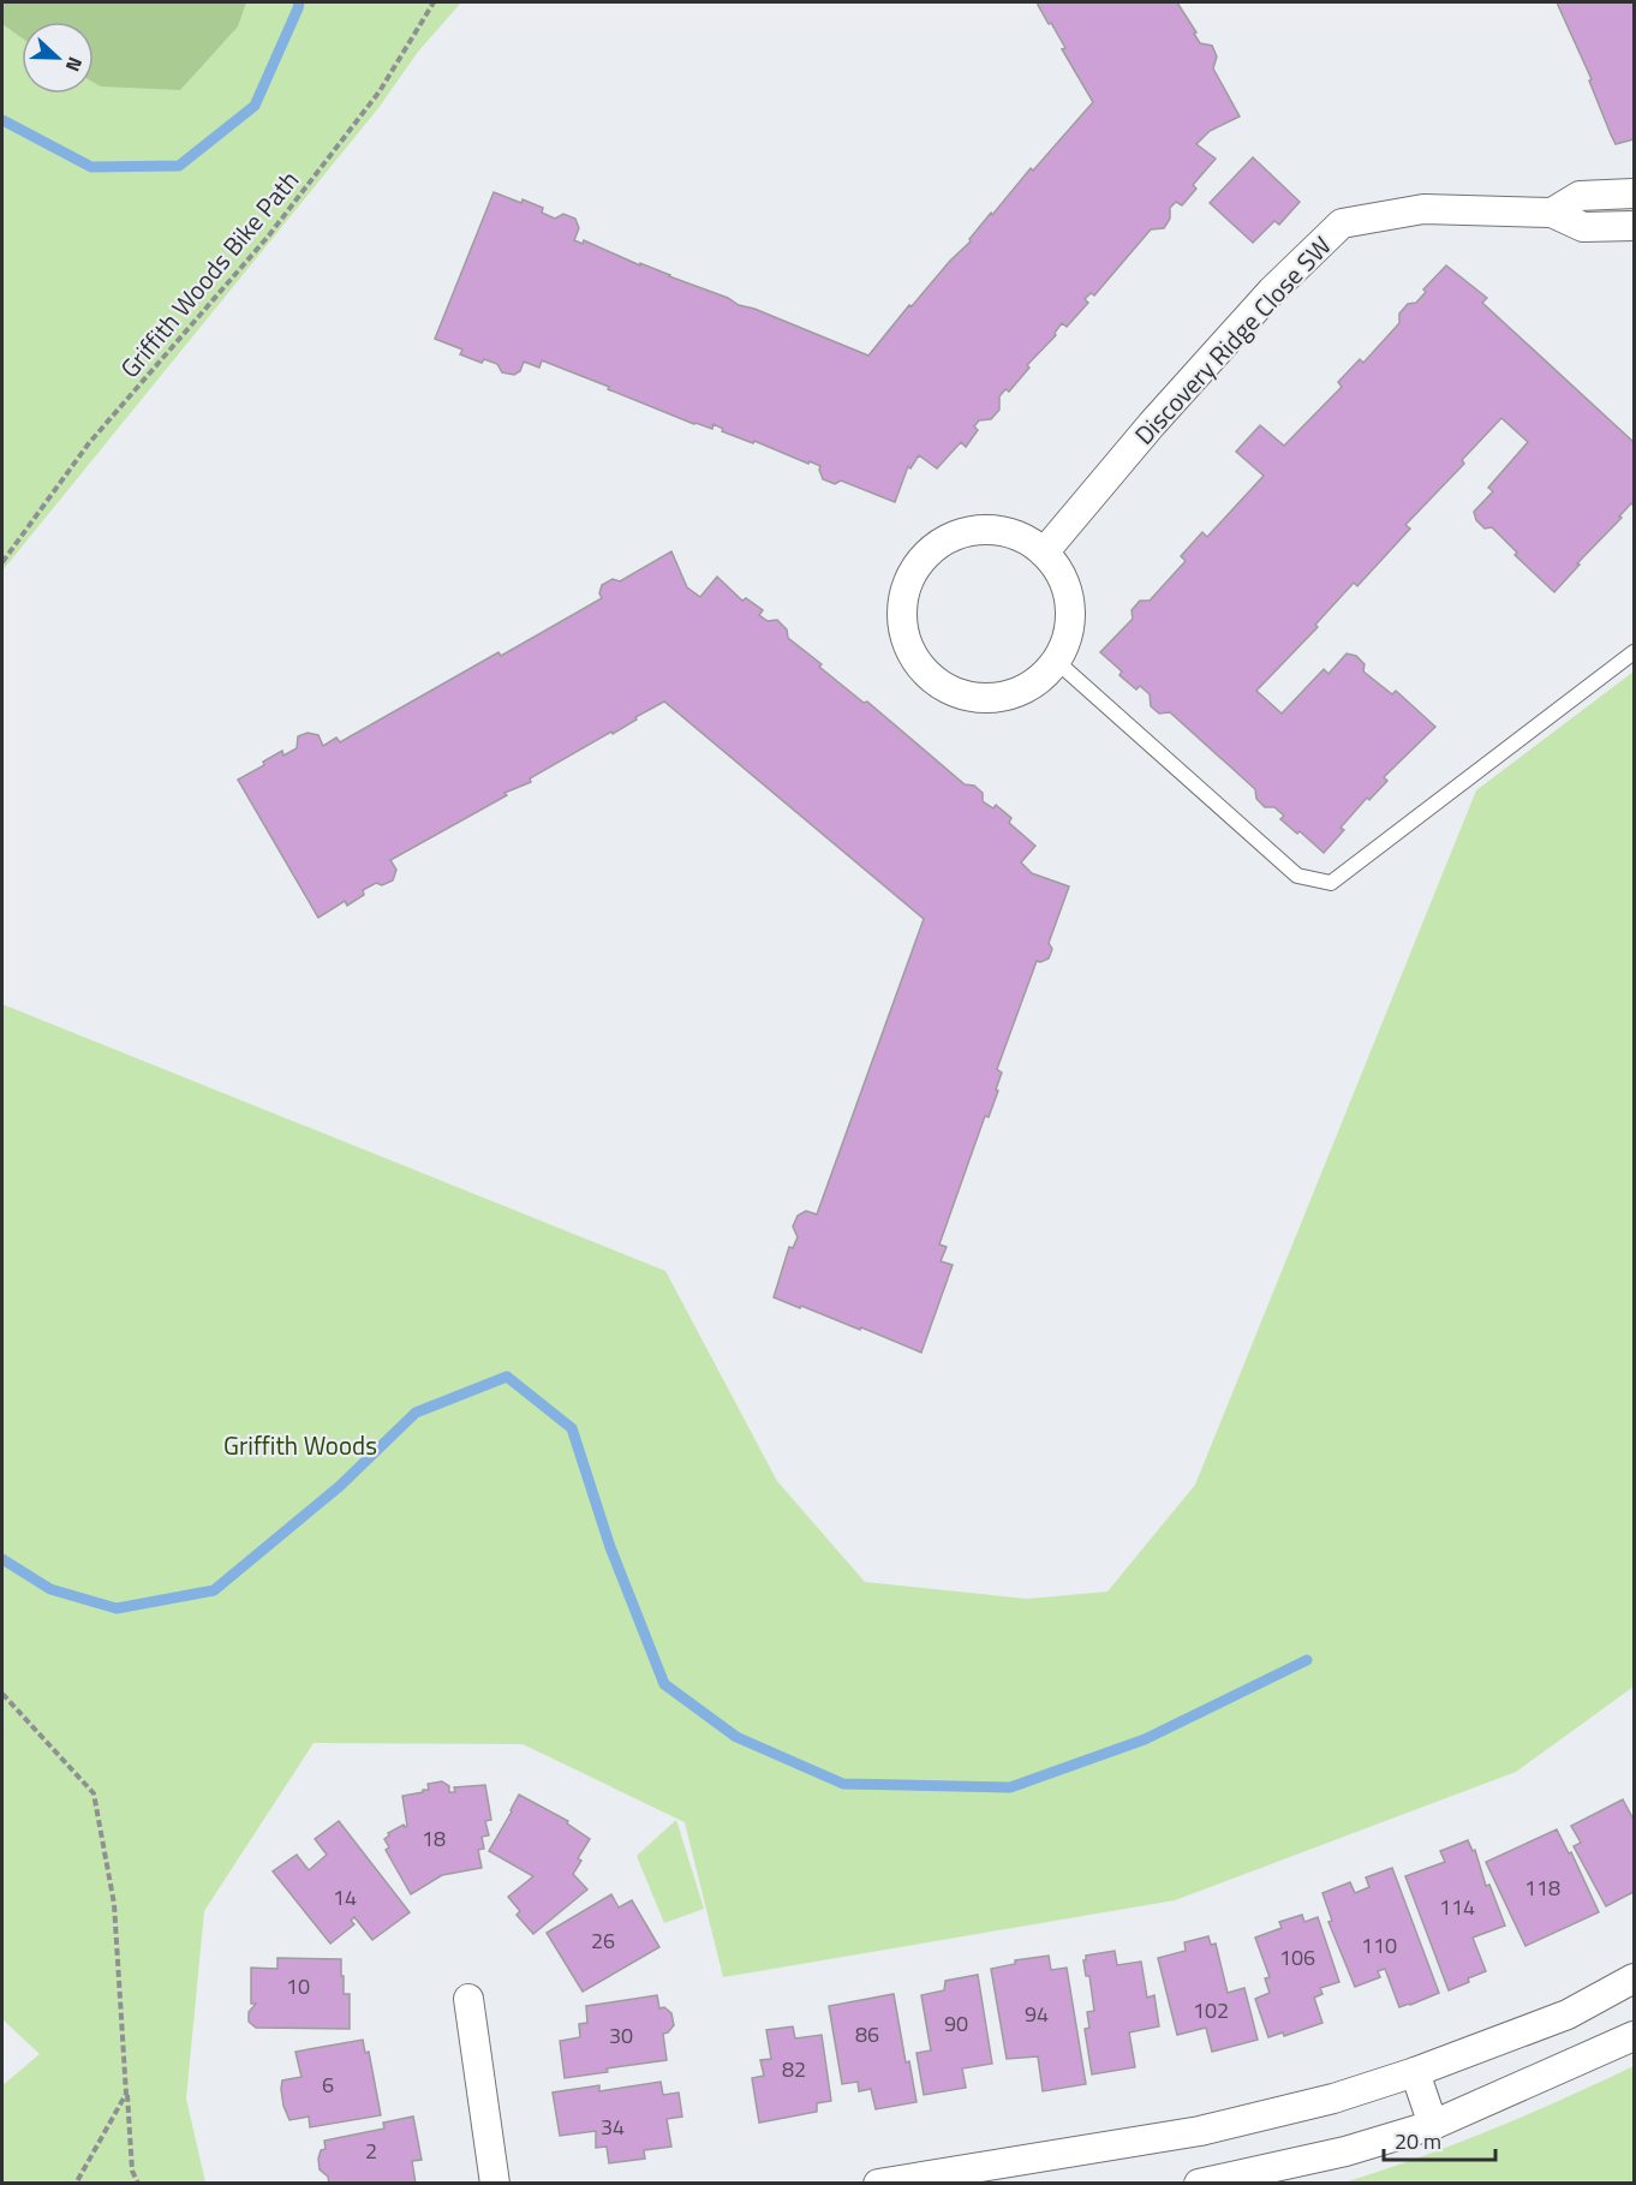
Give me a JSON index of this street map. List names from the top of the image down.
{
  "streets": {
    "street": ["Discovery Ridge Close SW"],
    "path": ["Griffith Woods Bike Path"]
  },
  "parks": ["Griffith Woods"],
  "house_numbers": [
    "18",
    "118",
    "14",
    "114",
    "26",
    "110",
    "106",
    "10",
    "102",
    "94",
    "90",
    "86",
    "30",
    "82",
    "6",
    "34",
    "2"
  ],
  "scale_bar": "20 m",
  "north": "right"
}
